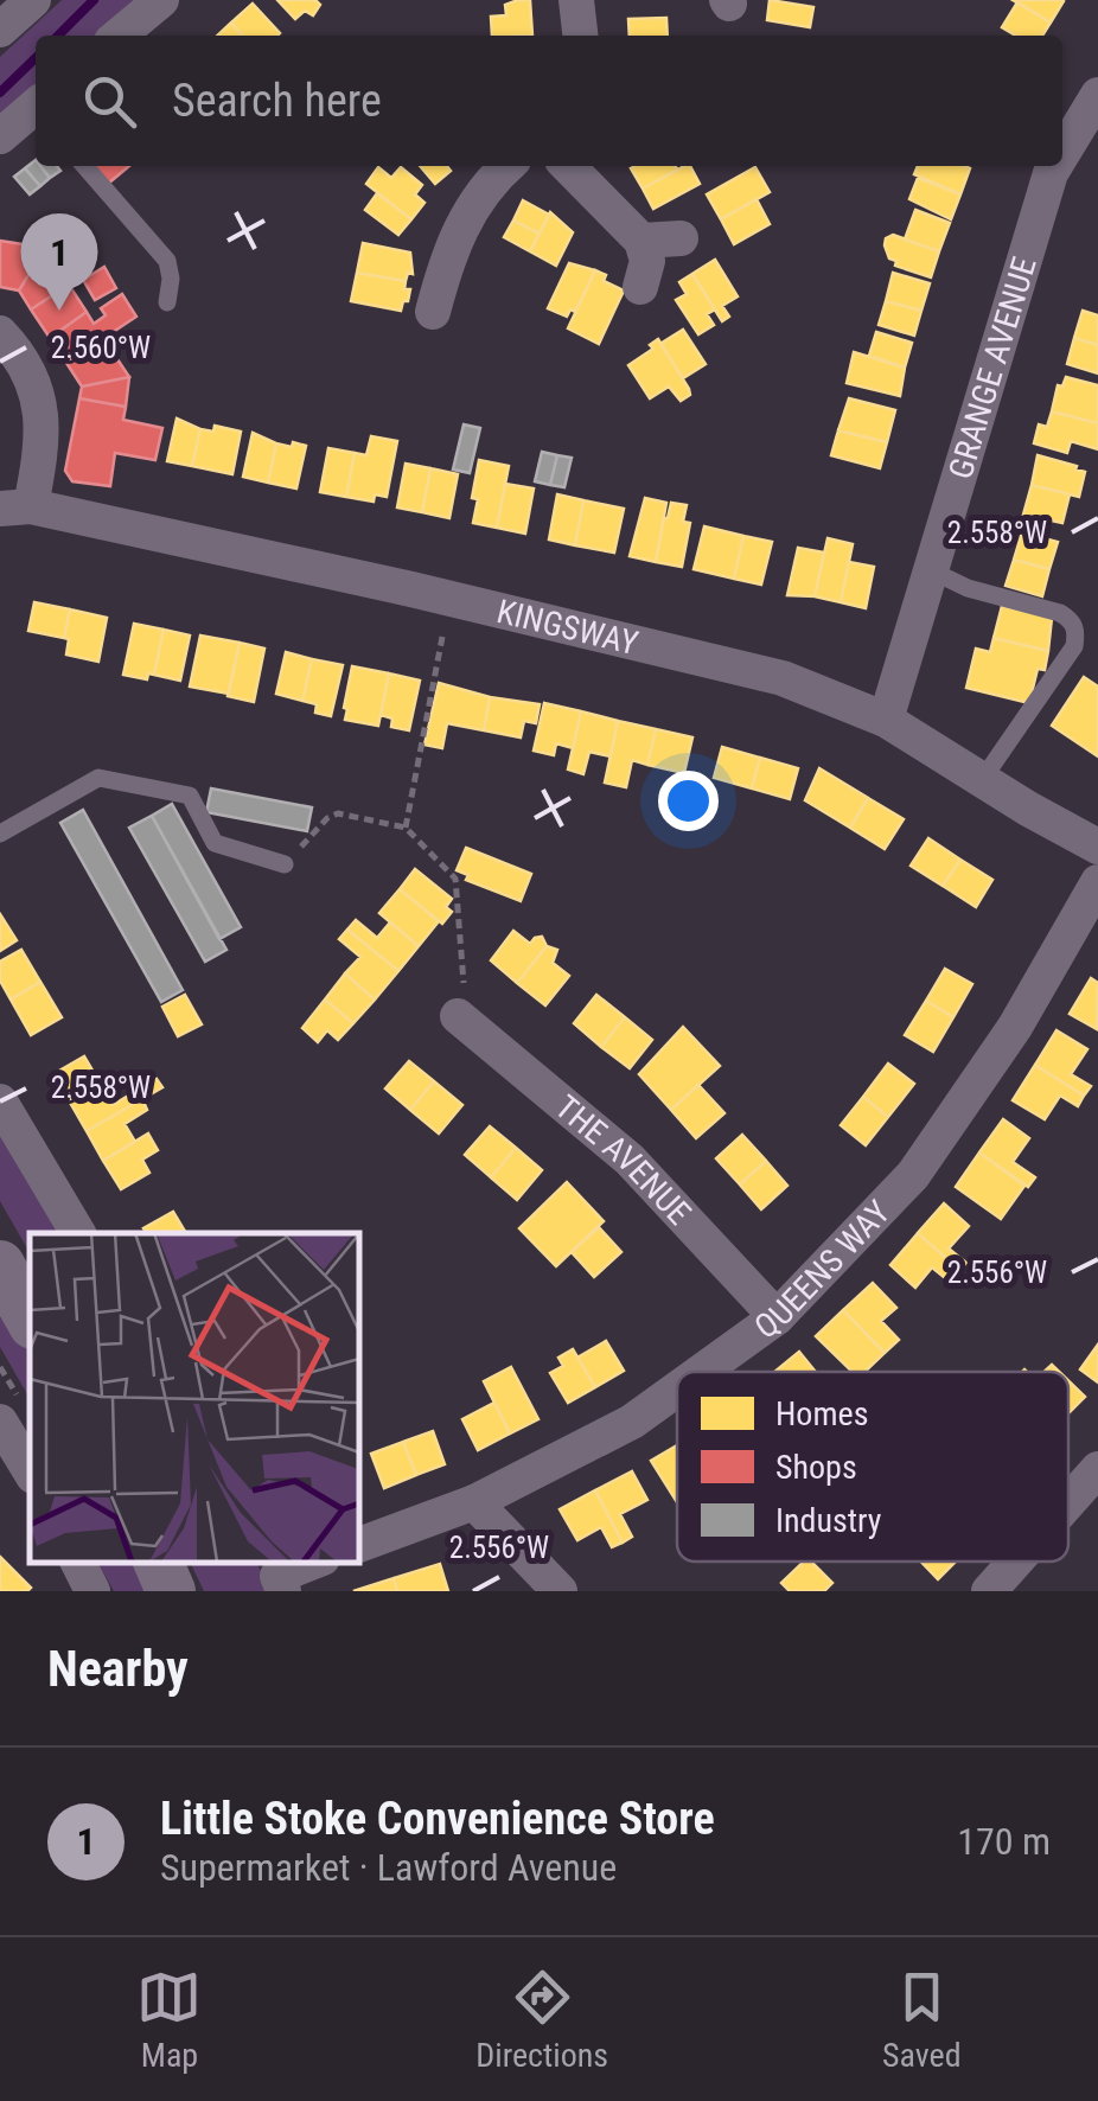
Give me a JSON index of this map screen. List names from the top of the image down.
{
  "streets": {
    "street": [
      "GRANGE AVENUE",
      "KINGSWAY",
      "THE AVENUE",
      "QUEENS WAY"
    ]
  },
  "crossings": [
    ["GRANGE AVENUE", "KINGSWAY"],
    ["THE AVENUE", "QUEENS WAY"]
  ],
  "legend": ["Homes", "Shops", "Industry"],
  "page": {
    "search": "Search here",
    "pins": "1",
    "heading": "Nearby",
    "list": [
      {
        "mark": "1",
        "name": "Little Stoke Convenience Store",
        "note": "Supermarket · Lawford Avenue",
        "value": "170 m"
      }
    ],
    "nav": ["Map", "Directions", "Saved"]
  },
  "coordinates": ["2.560°W", "2.558°W", "2.556°W"]
}
